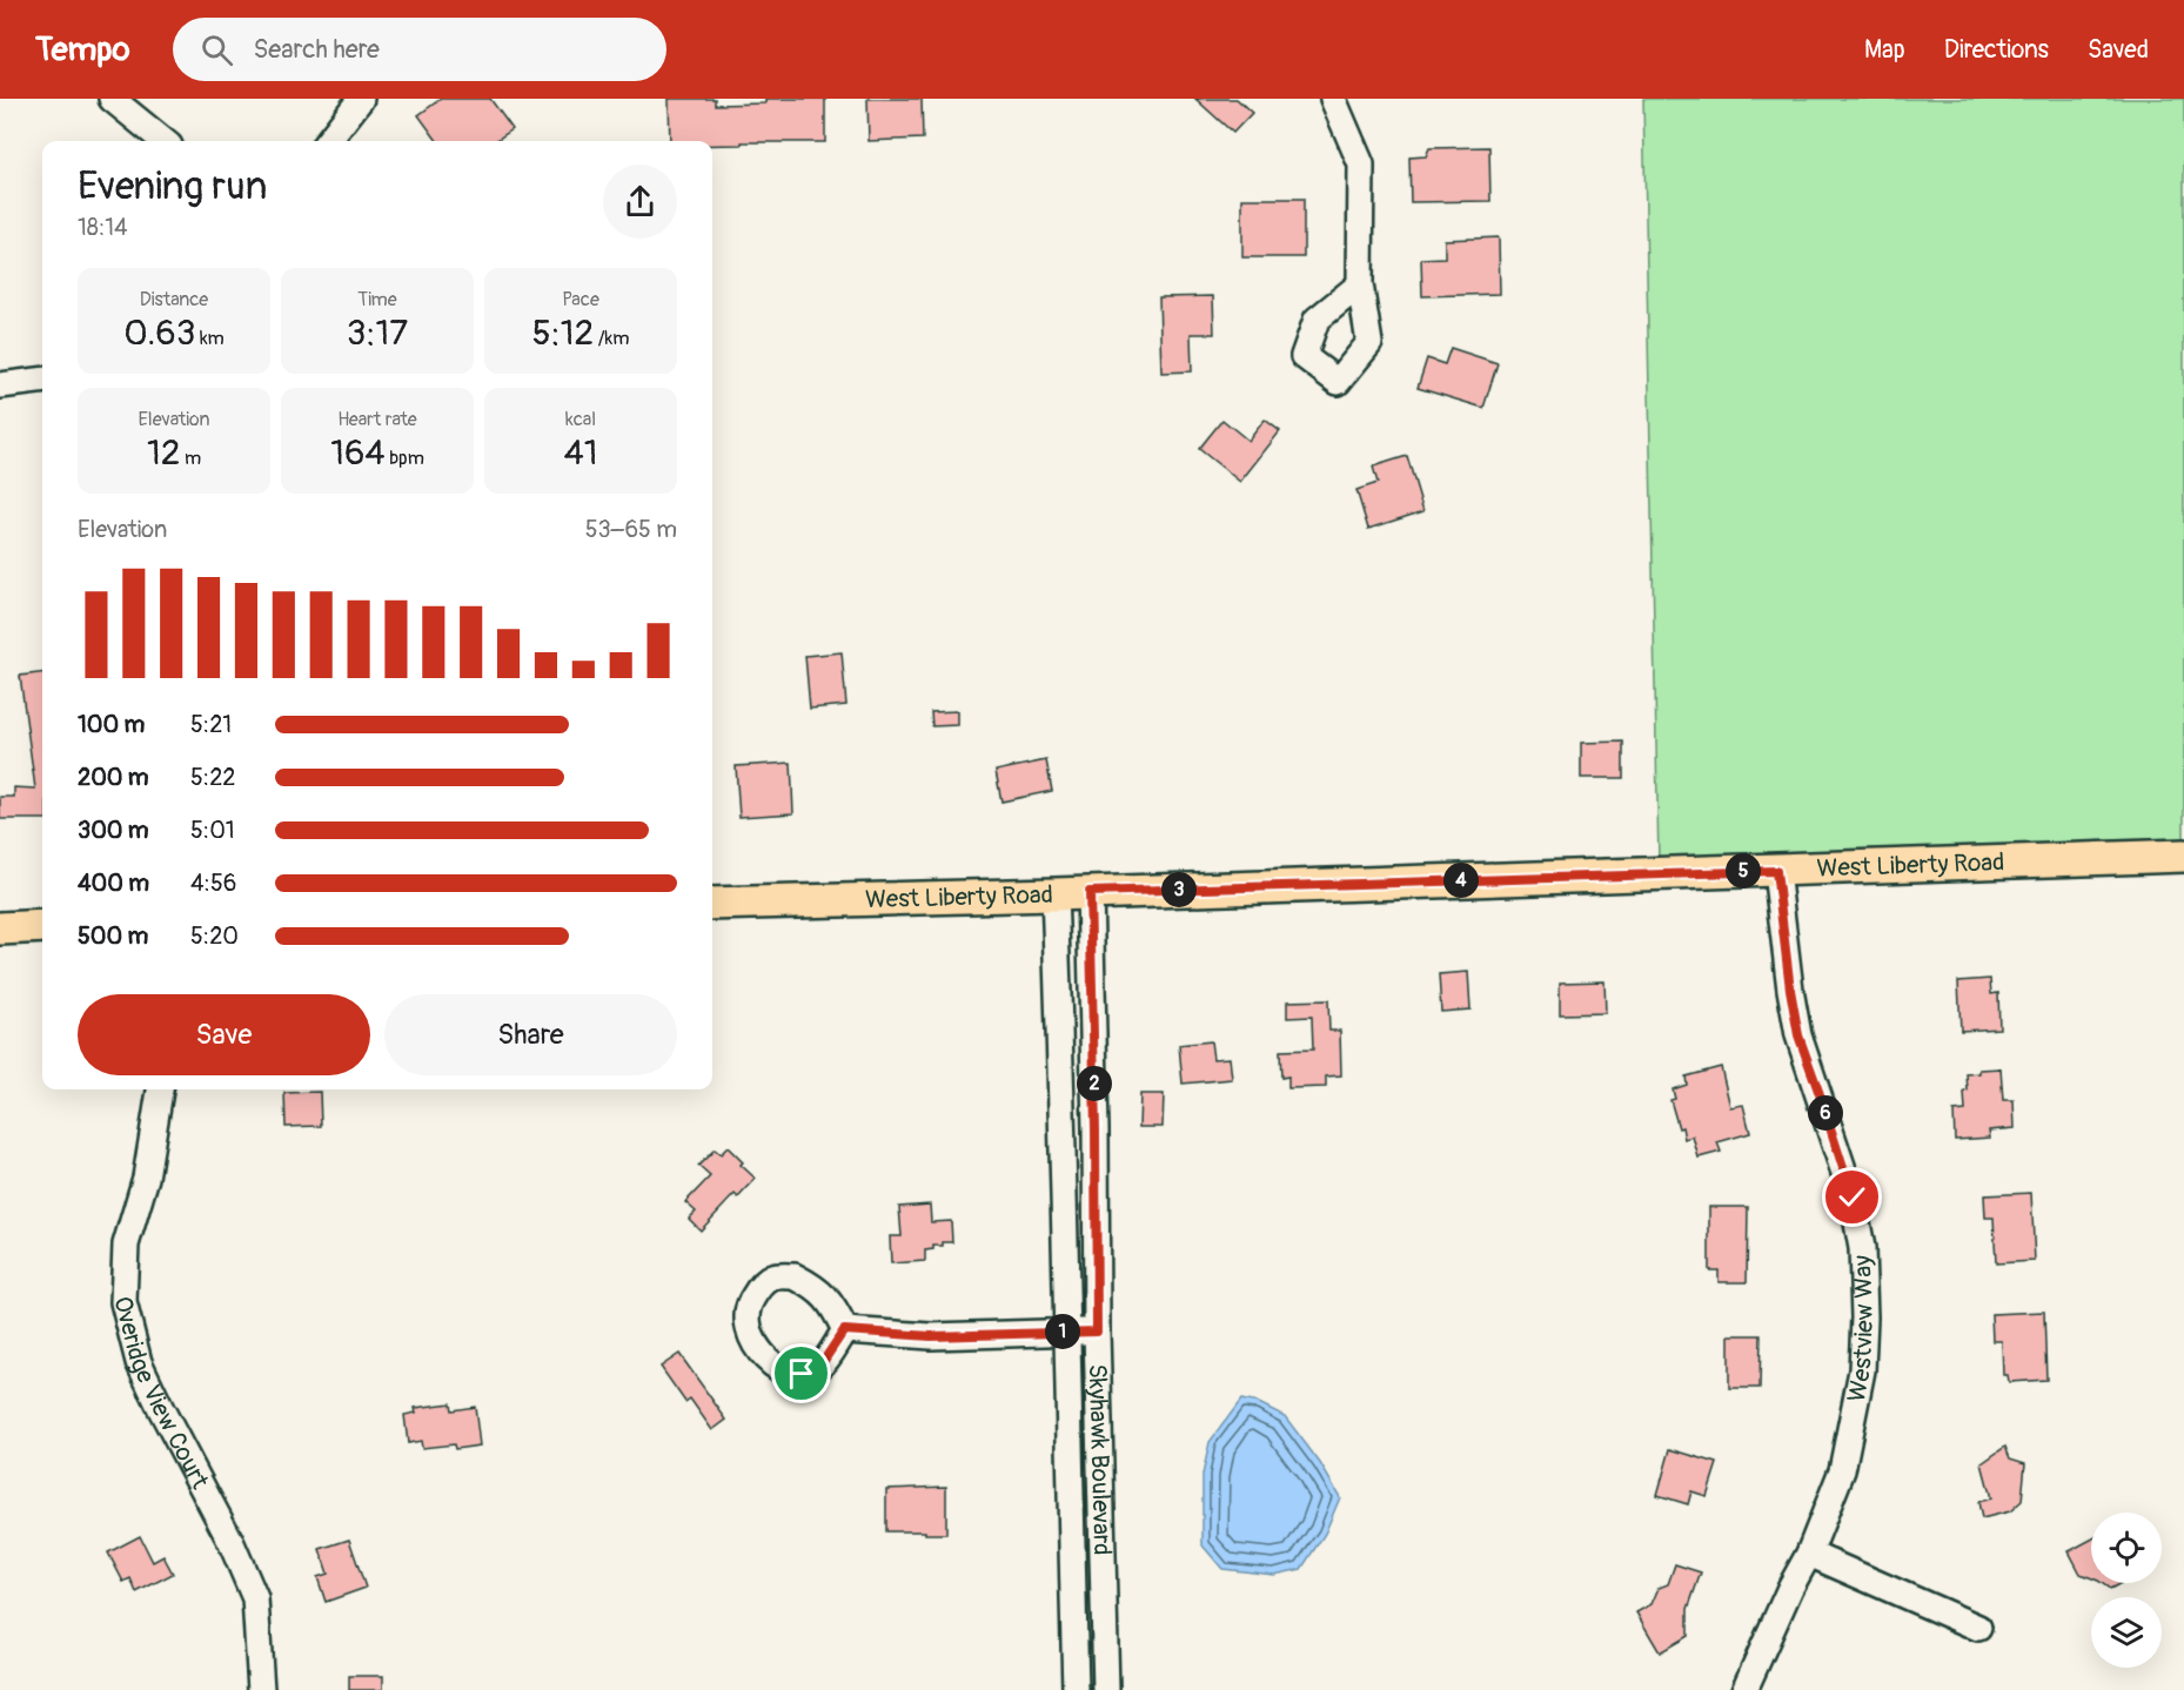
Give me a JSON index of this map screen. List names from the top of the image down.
{
  "streets": {
    "main road": ["West Liberty Road"],
    "street": ["Westview Way", "Overidge View Court", "Skyhawk Boulevard"]
  },
  "crossings": [
    ["West Liberty Road", "Westview Way"],
    ["West Liberty Road", "Skyhawk Boulevard"]
  ],
  "page": {
    "header": "Tempo",
    "search": "Search here",
    "nav": ["Map", "Directions", "Saved"],
    "heading": ["Evening run", "18:14"],
    "stats": [
      ["Distance", "0.63 km"],
      ["Time", "3:17"],
      ["Pace", "5:12 /km"],
      ["Elevation", "12 m"],
      ["Heart rate", "164 bpm"],
      ["kcal", "41"]
    ],
    "chart": ["Elevation", "53–65 m"],
    "list": [
      {
        "name": "100 m",
        "note": "5:21"
      },
      {
        "name": "200 m",
        "note": "5:22"
      },
      {
        "name": "300 m",
        "note": "5:01"
      },
      {
        "name": "400 m",
        "note": "4:56"
      },
      {
        "name": "500 m",
        "note": "5:20"
      }
    ],
    "pins": [
      "5",
      "4",
      "3",
      "2",
      "6",
      "1"
    ],
    "buttons": ["Save", "Share"]
  }
}
